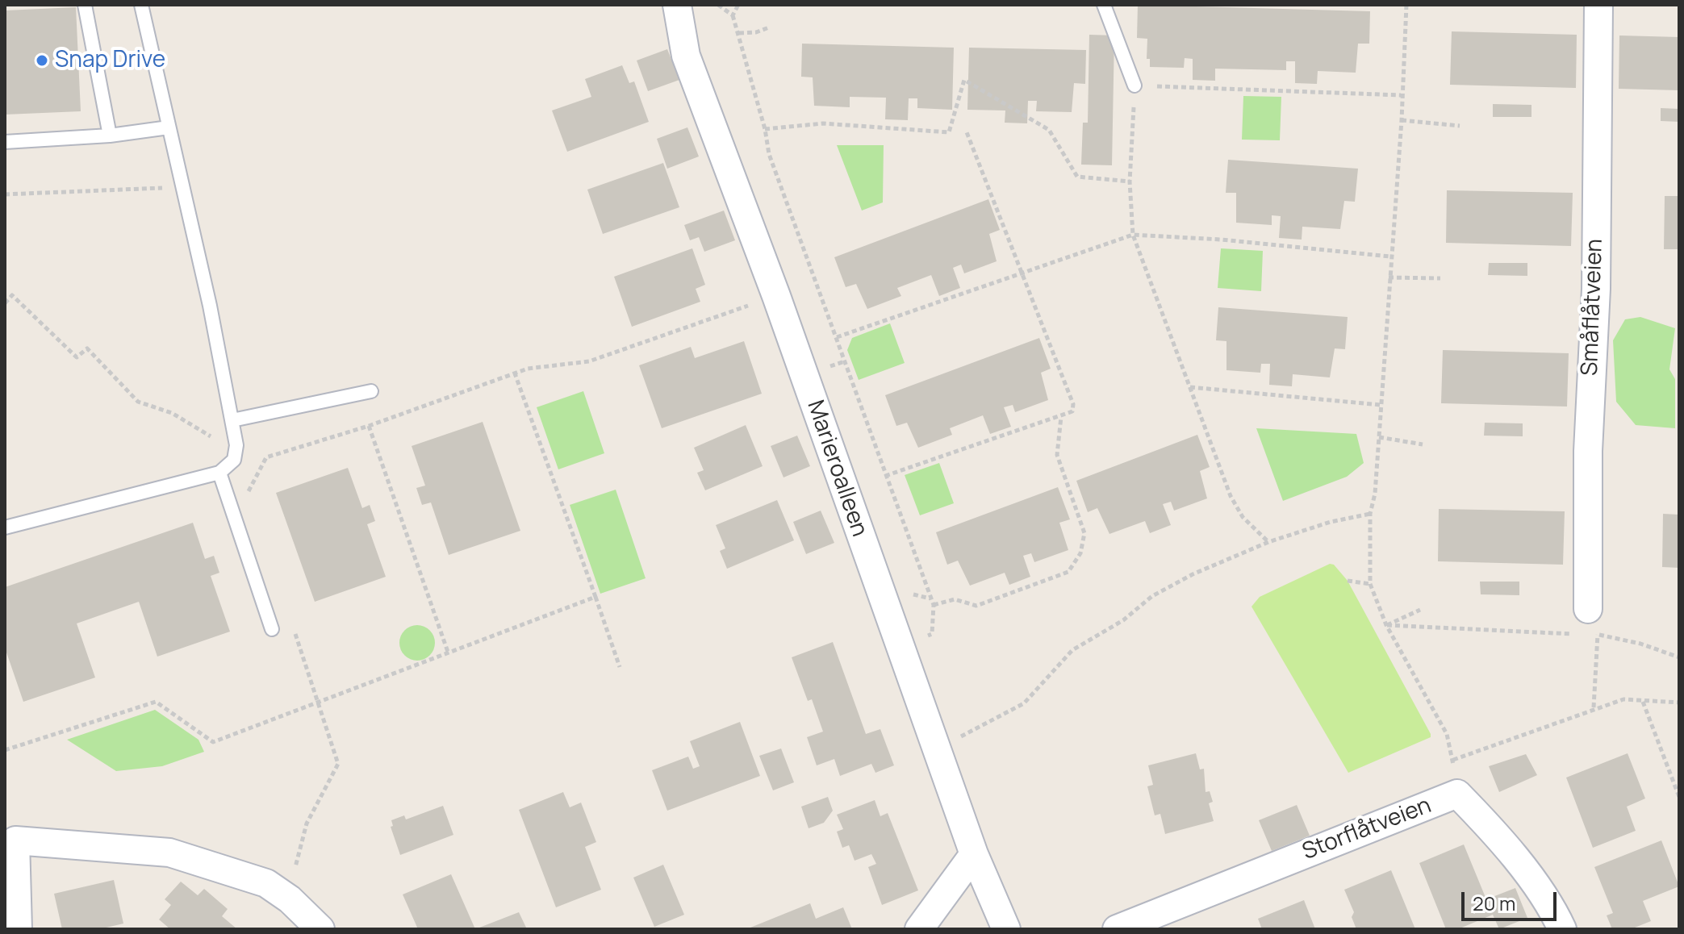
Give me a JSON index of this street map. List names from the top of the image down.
{
  "streets": {
    "street": ["Småflåtveien", "Marieroalleen", "Storflåtveien"]
  },
  "places": ["Snap Drive"],
  "scale_bar": "20 m"
}
